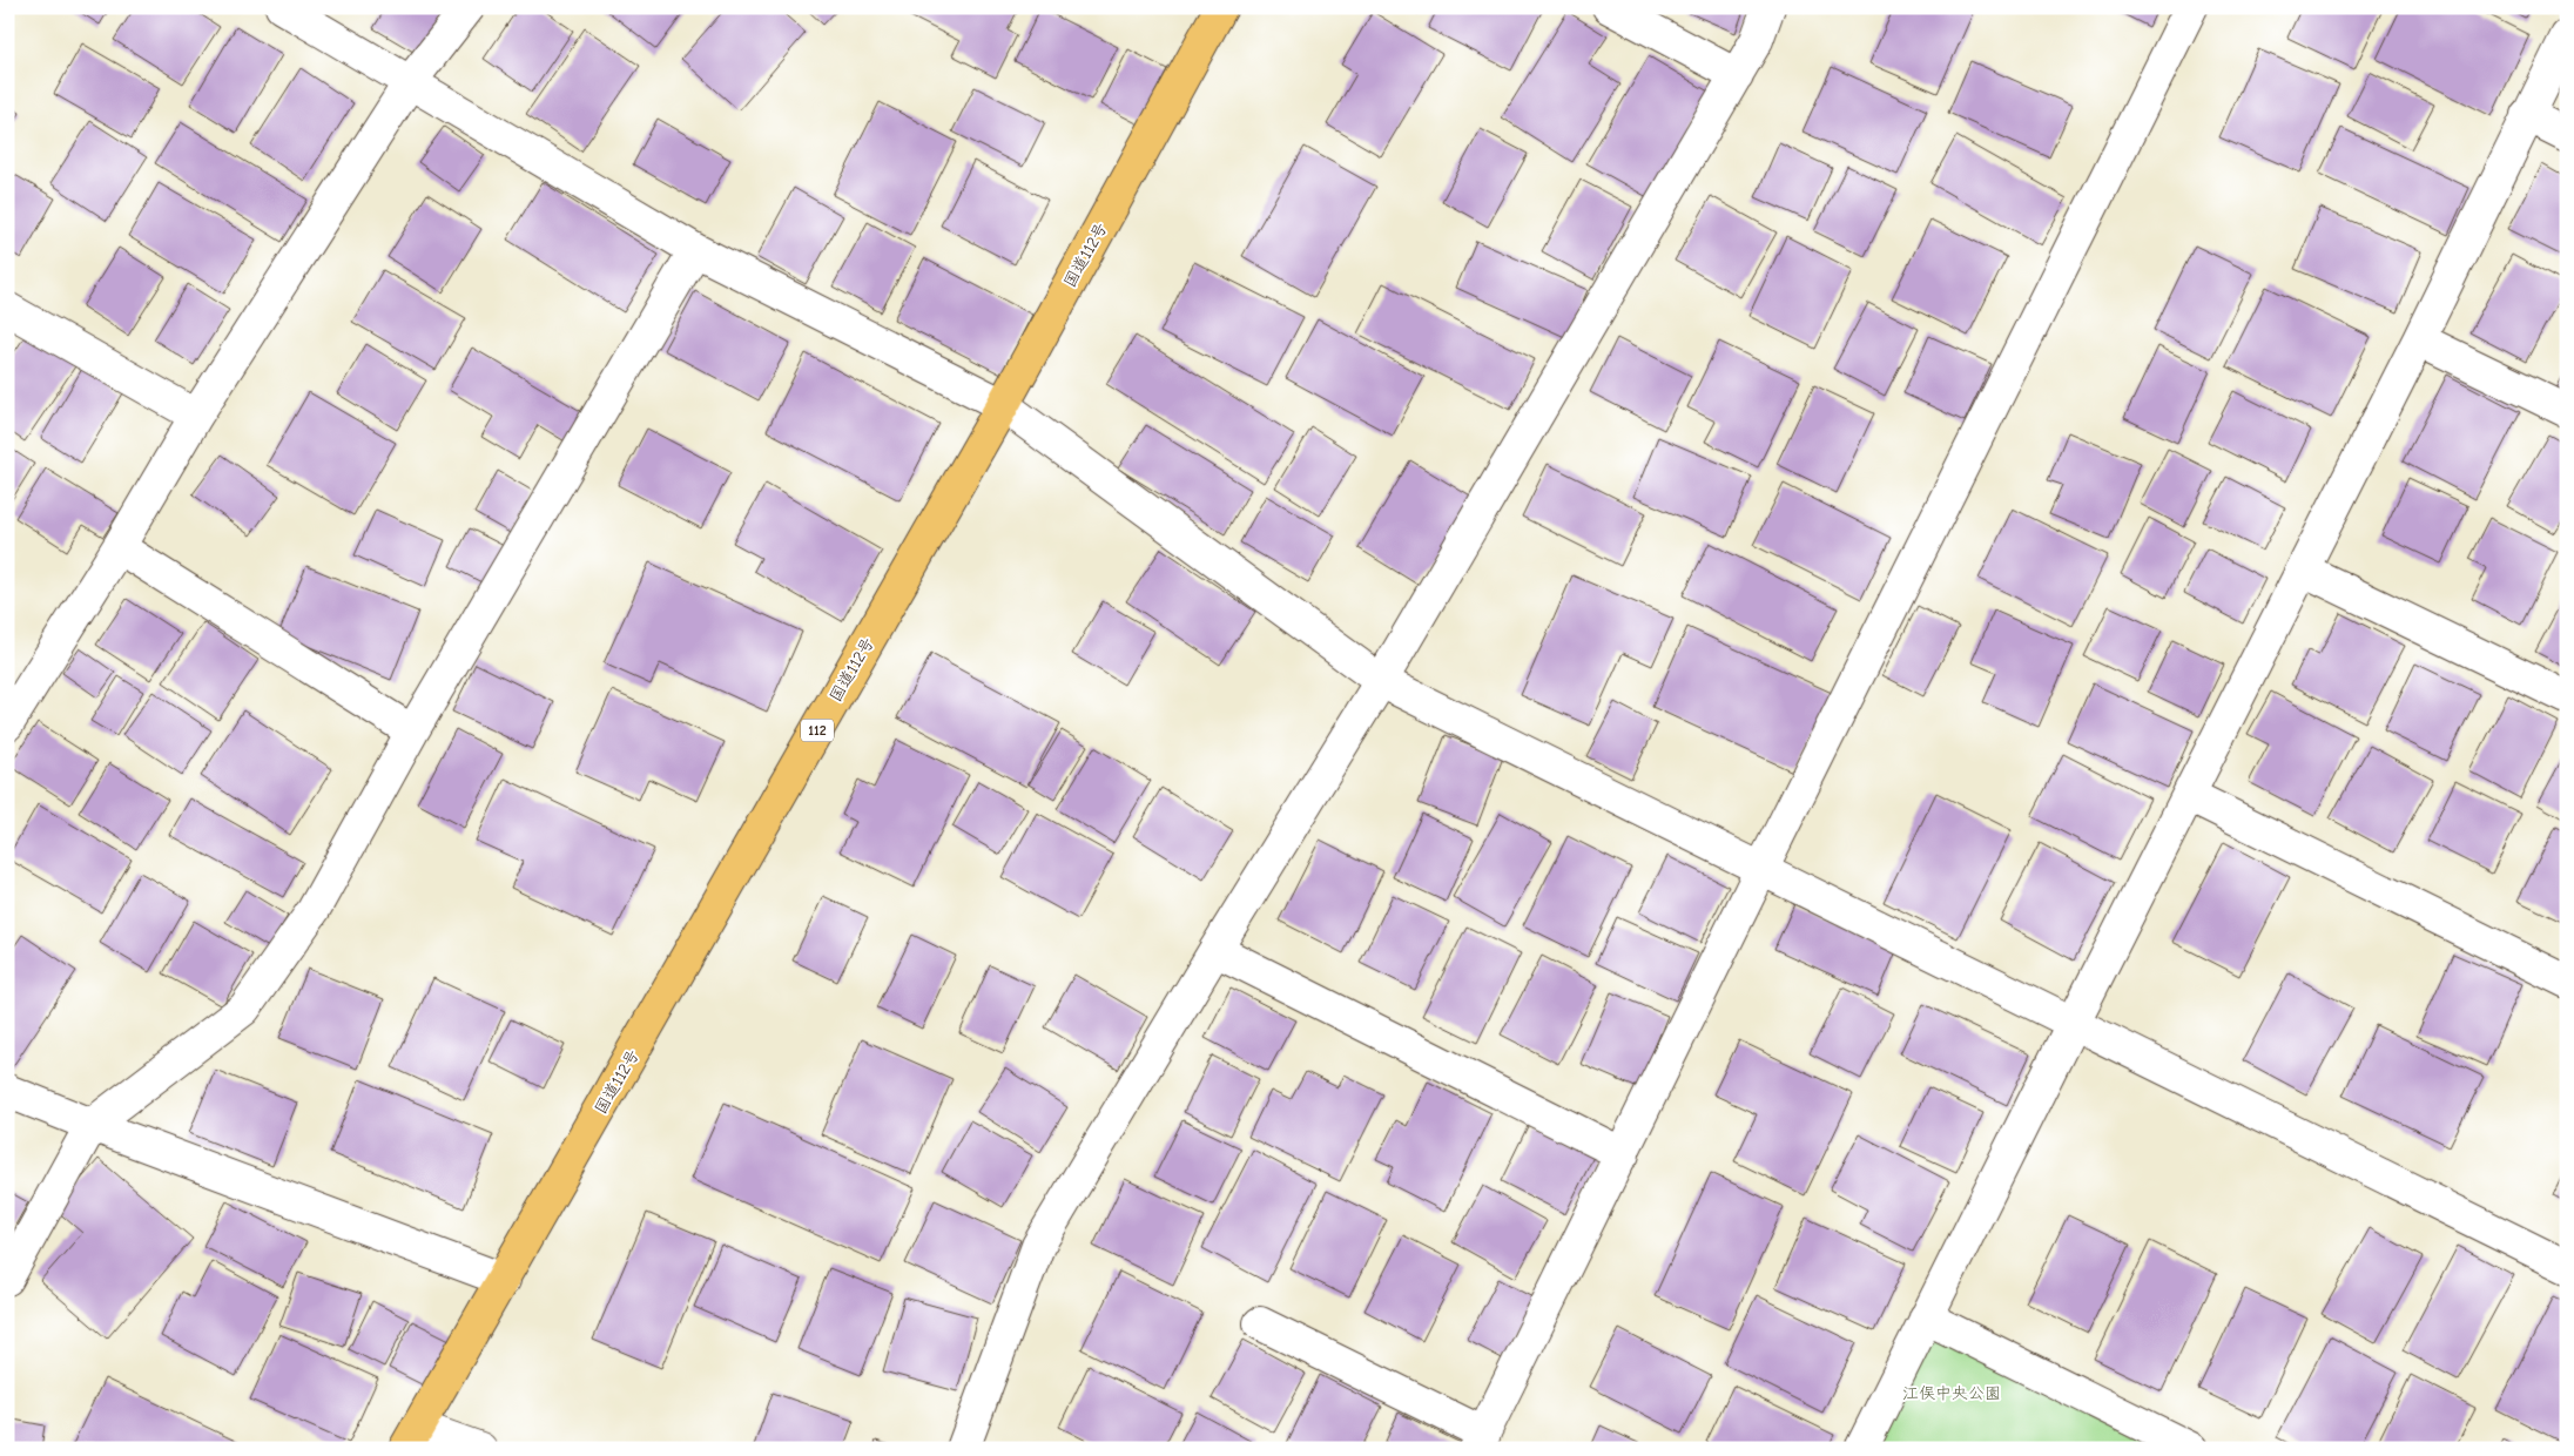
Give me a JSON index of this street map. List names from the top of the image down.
{
  "streets": {
    "highway": ["国道112号", "112"]
  },
  "parks": ["江俣中央公園"]
}
